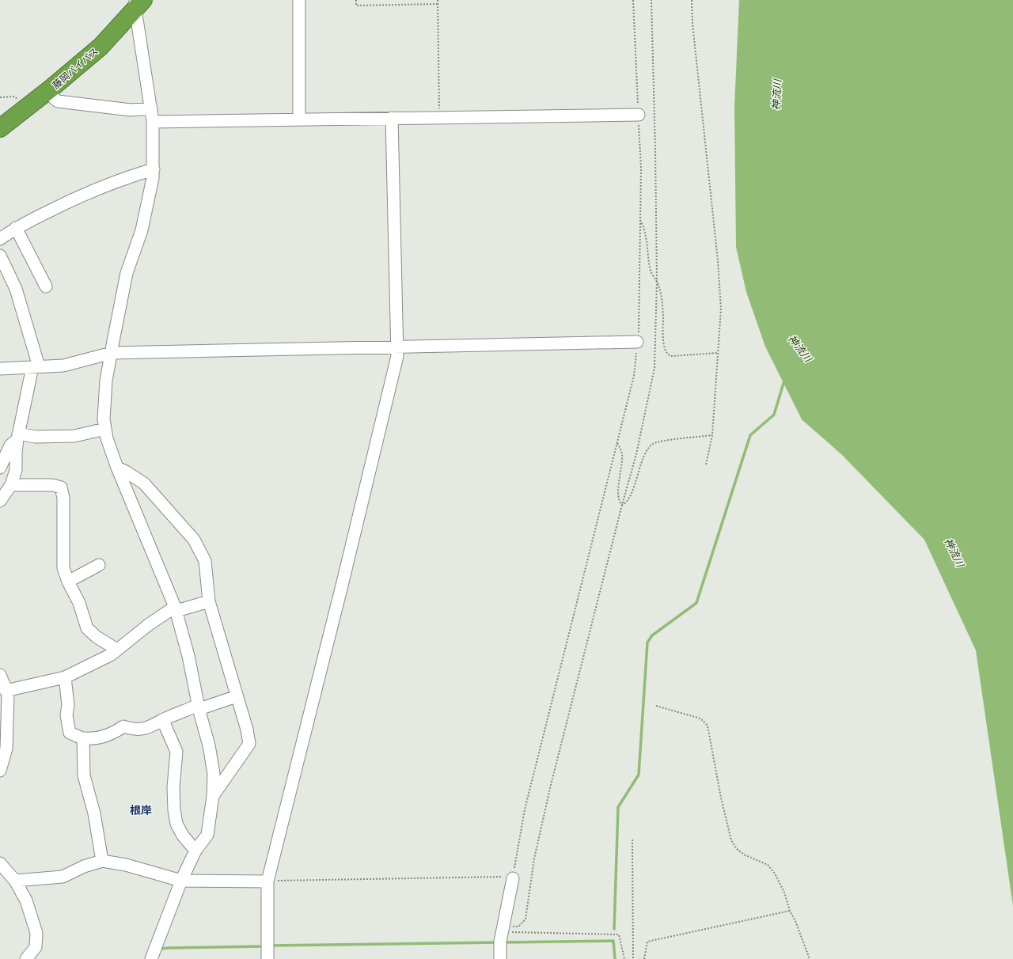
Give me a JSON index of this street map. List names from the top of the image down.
{
  "streets": {
    "highway": ["藤岡バイパス"]
  },
  "districts": ["根岸"],
  "water": ["神流川"]
}
